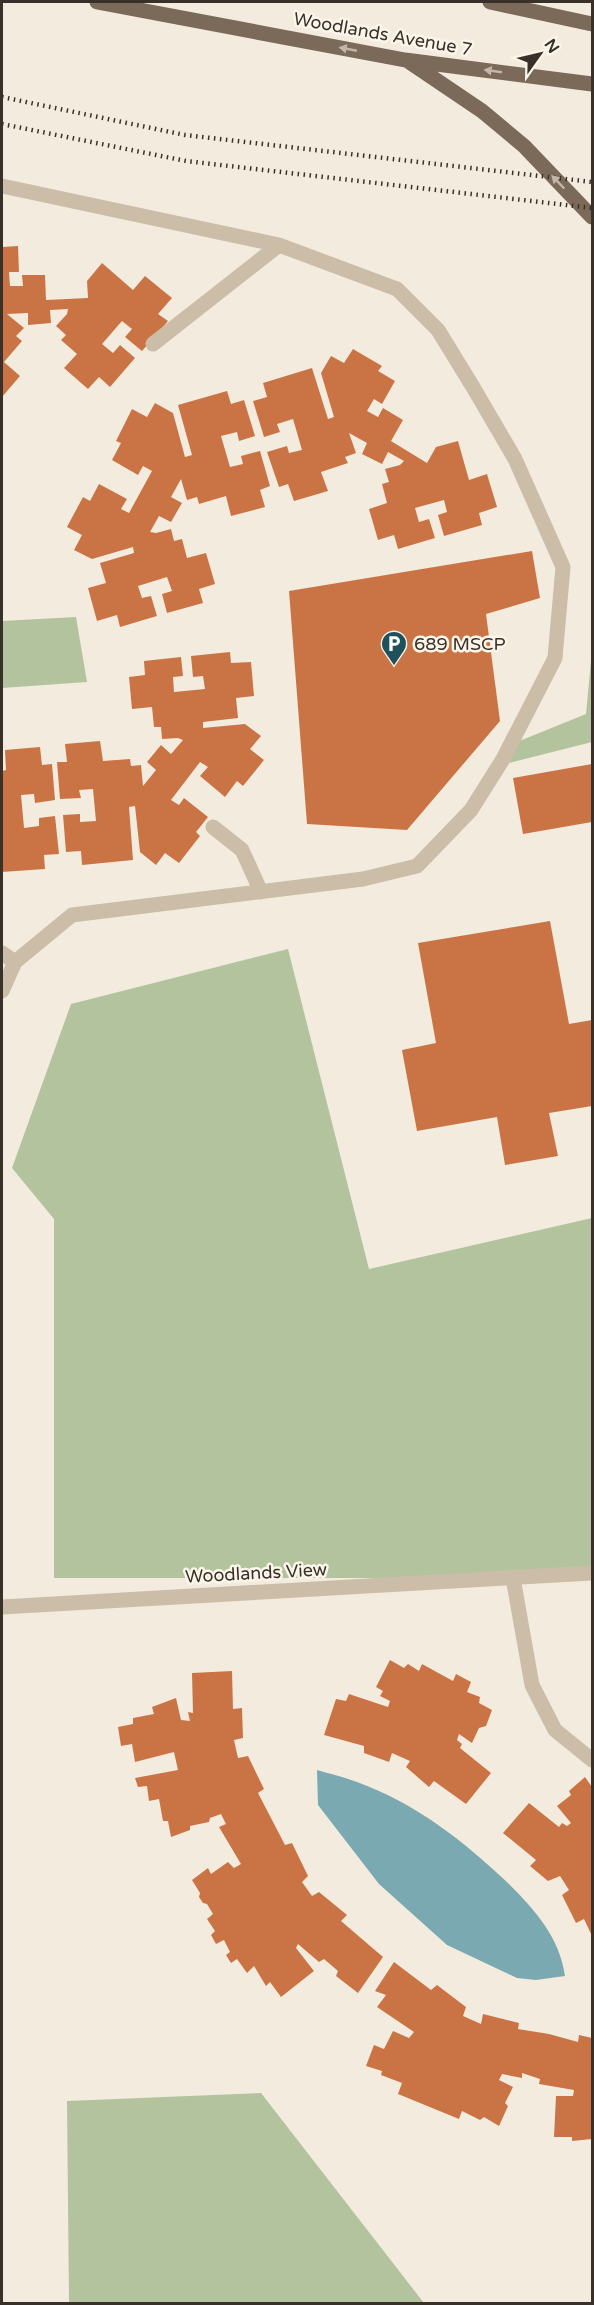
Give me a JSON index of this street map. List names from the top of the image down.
{
  "streets": {
    "main road": ["Woodlands Avenue 7"],
    "street": ["Woodlands View"]
  },
  "one_way": ["Woodlands Avenue 7"],
  "places": {
    "parking": ["689 MSCP"]
  },
  "north": "top right"
}
